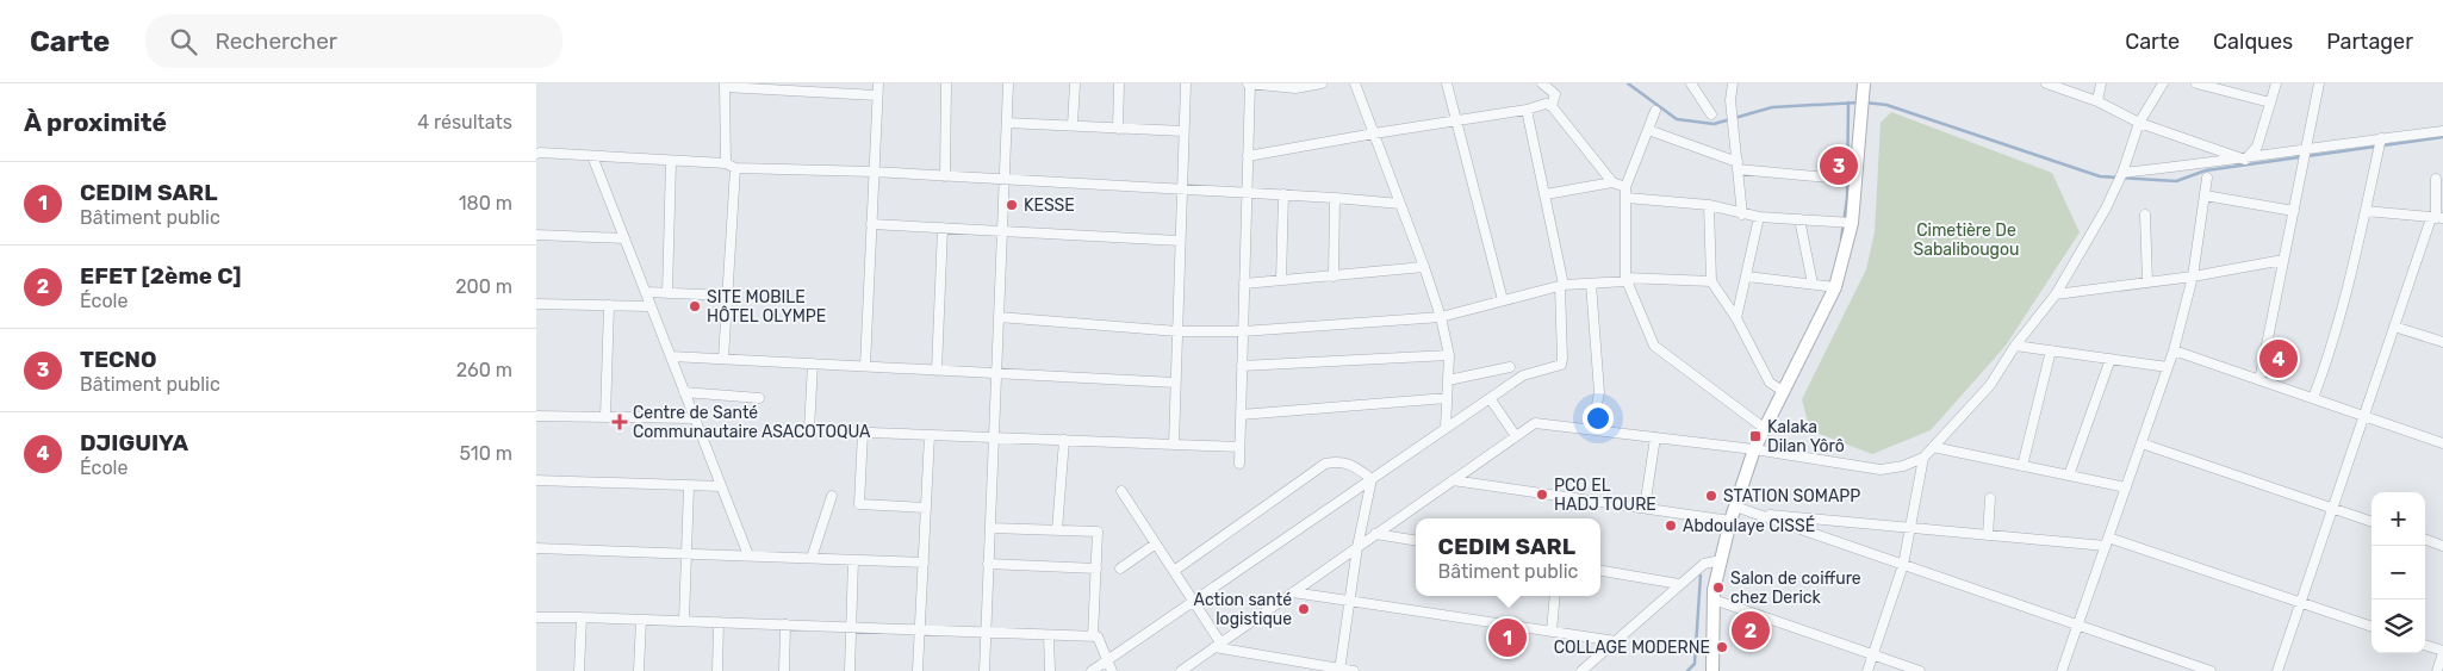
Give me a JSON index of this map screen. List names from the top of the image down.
{
  "parks": ["Cimetière De Sabalibougou"],
  "places": {
    "other": [
      "KESSE",
      "SITE MOBILE HÔTEL OLYMPE",
      "PCO EL HADJ TOURE",
      "STATION SOMAPP",
      "Abdoulaye CISSÉ",
      "Salon de coiffure chez Derick",
      "Action santé logistique",
      "COLLAGE MODERNE"
    ],
    "health": ["Centre de Santé Communautaire ASACOTOQUA"],
    "transit": ["Kalaka Dilan Yôrô"]
  },
  "page": {
    "header": "Carte",
    "search": "Rechercher",
    "nav": ["Carte", "Calques", "Partager"],
    "heading": ["À proximité", "4 résultats"],
    "pins": [
      "3",
      "4",
      "2",
      "1"
    ],
    "list": [
      {
        "mark": "1",
        "name": "CEDIM SARL",
        "note": "Bâtiment public",
        "value": "180 m"
      },
      {
        "mark": "2",
        "name": "EFET [2ème C]",
        "note": "École",
        "value": "200 m"
      },
      {
        "mark": "3",
        "name": "TECNO",
        "note": "Bâtiment public",
        "value": "260 m"
      },
      {
        "mark": "4",
        "name": "DJIGUIYA",
        "note": "École",
        "value": "510 m"
      }
    ],
    "map_buttons": ["+", "−"],
    "popup": ["CEDIM SARL", "Bâtiment public"]
  }
}
